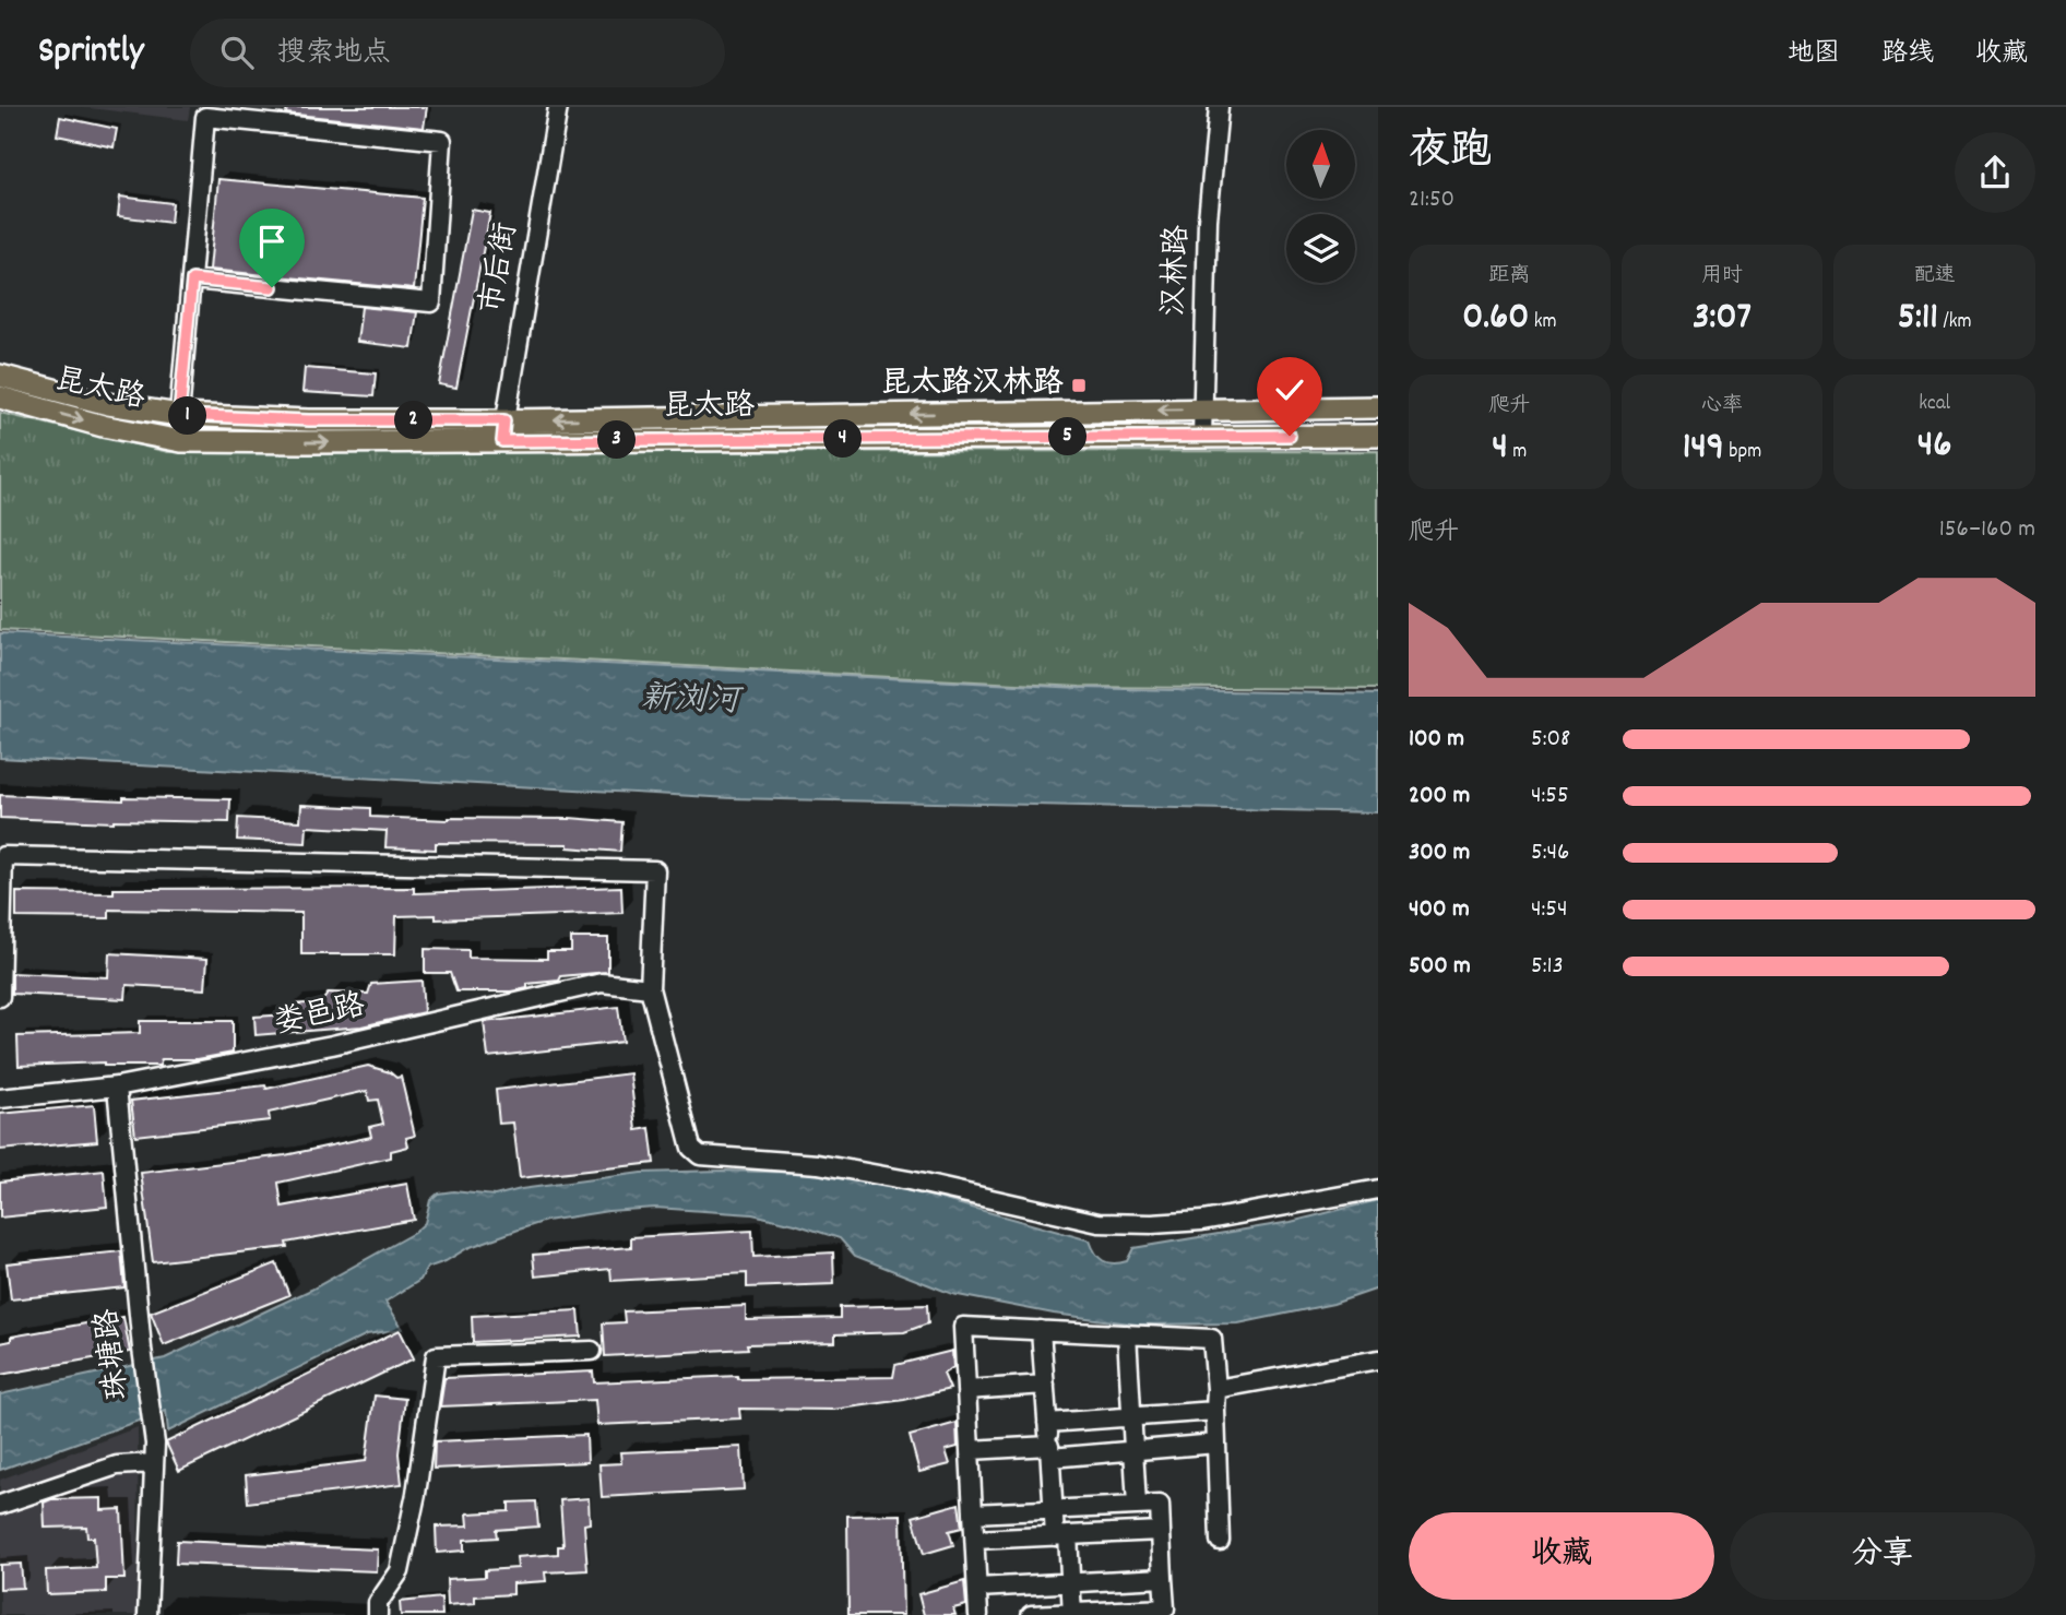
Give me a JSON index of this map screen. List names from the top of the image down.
{
  "streets": {
    "main road": ["昆太路"],
    "street": [
      "市后街",
      "汉林路",
      "娄邑路",
      "珠塘路"
    ]
  },
  "crossings": [
    ["市后街", "昆太路"],
    ["汉林路", "昆太路"],
    ["娄邑路", "珠塘路"]
  ],
  "water": ["新浏河"],
  "places": {
    "transit": ["昆太路汉林路"]
  },
  "north": "top",
  "page": {
    "header": "Sprintly",
    "search": "搜索地点",
    "nav": ["地图", "路线", "收藏"],
    "heading": ["夜跑", "21:50"],
    "stats": [
      ["距离", "0.60 km"],
      ["用时", "3:07"],
      ["配速", "5:11 /km"],
      ["爬升", "4 m"],
      ["心率", "149 bpm"],
      ["kcal", "46"]
    ],
    "pins": [
      "1",
      "2",
      "5",
      "4",
      "3"
    ],
    "chart": ["爬升", "156–160 m"],
    "list": [
      {
        "name": "100 m",
        "note": "5:08"
      },
      {
        "name": "200 m",
        "note": "4:55"
      },
      {
        "name": "300 m",
        "note": "5:46"
      },
      {
        "name": "400 m",
        "note": "4:54"
      },
      {
        "name": "500 m",
        "note": "5:13"
      }
    ],
    "buttons": ["收藏", "分享"]
  }
}
